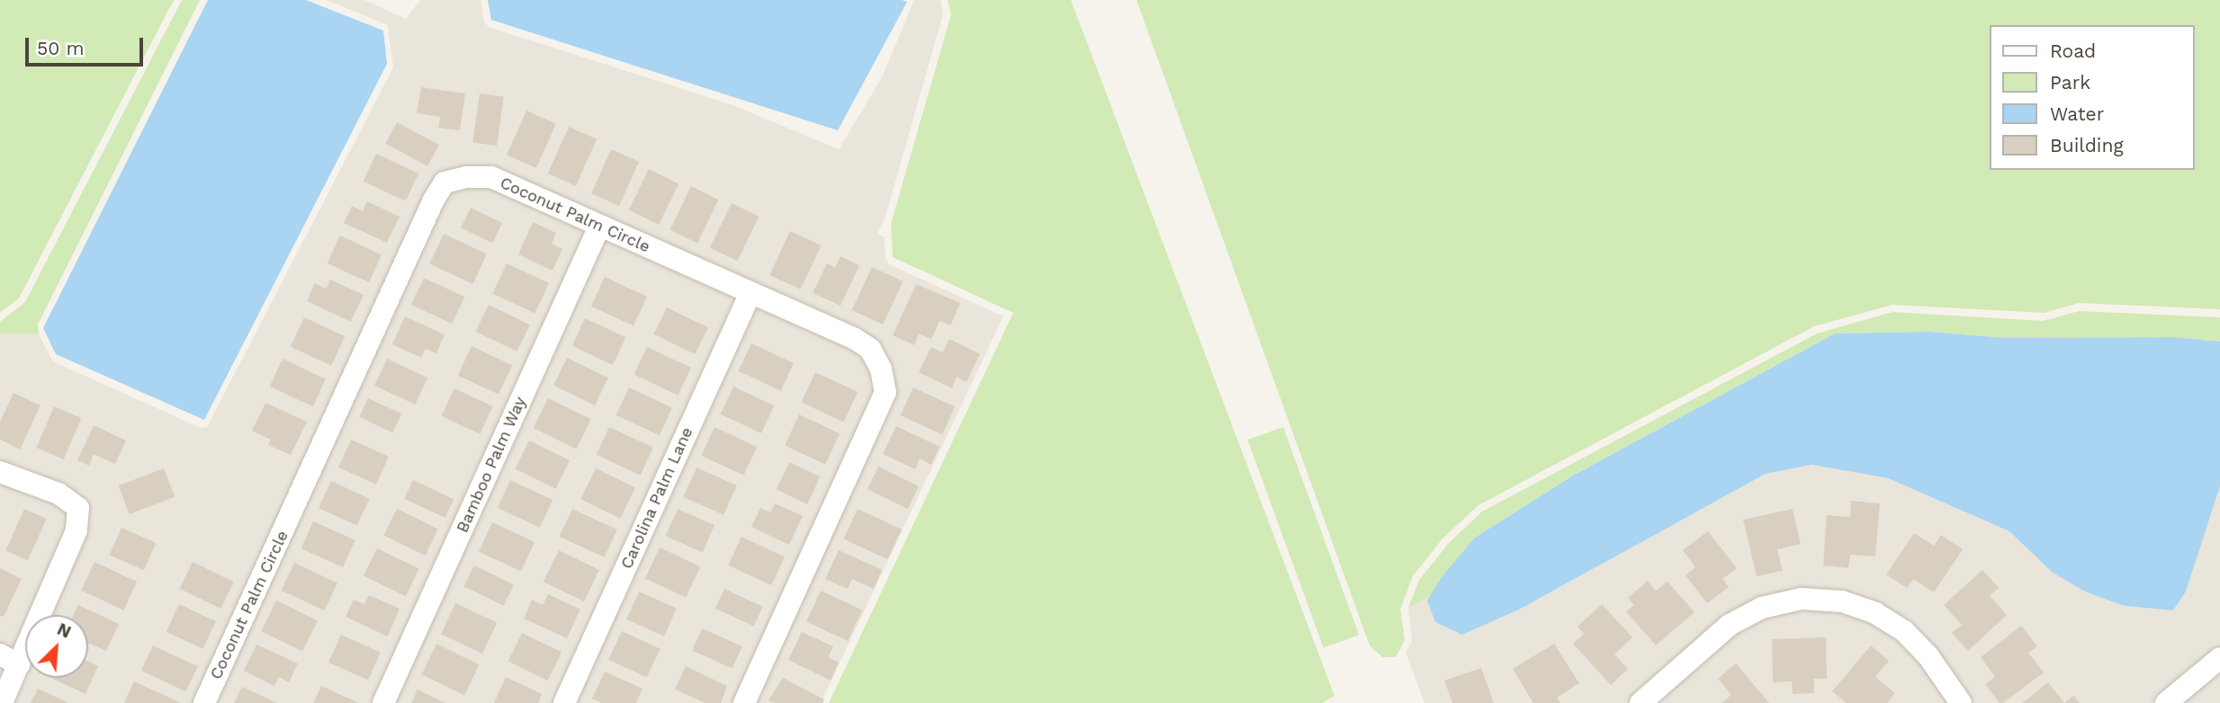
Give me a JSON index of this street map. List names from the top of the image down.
{
  "streets": {
    "street": ["Coconut Palm Circle", "Bamboo Palm Way", "Carolina Palm Lane"]
  },
  "crossings": [
    ["Coconut Palm Circle", "Bamboo Palm Way"],
    ["Coconut Palm Circle", "Carolina Palm Lane"]
  ],
  "legend": [
    "Road",
    "Park",
    "Water",
    "Building"
  ],
  "scale_bar": "50 m",
  "north": "top right"
}
